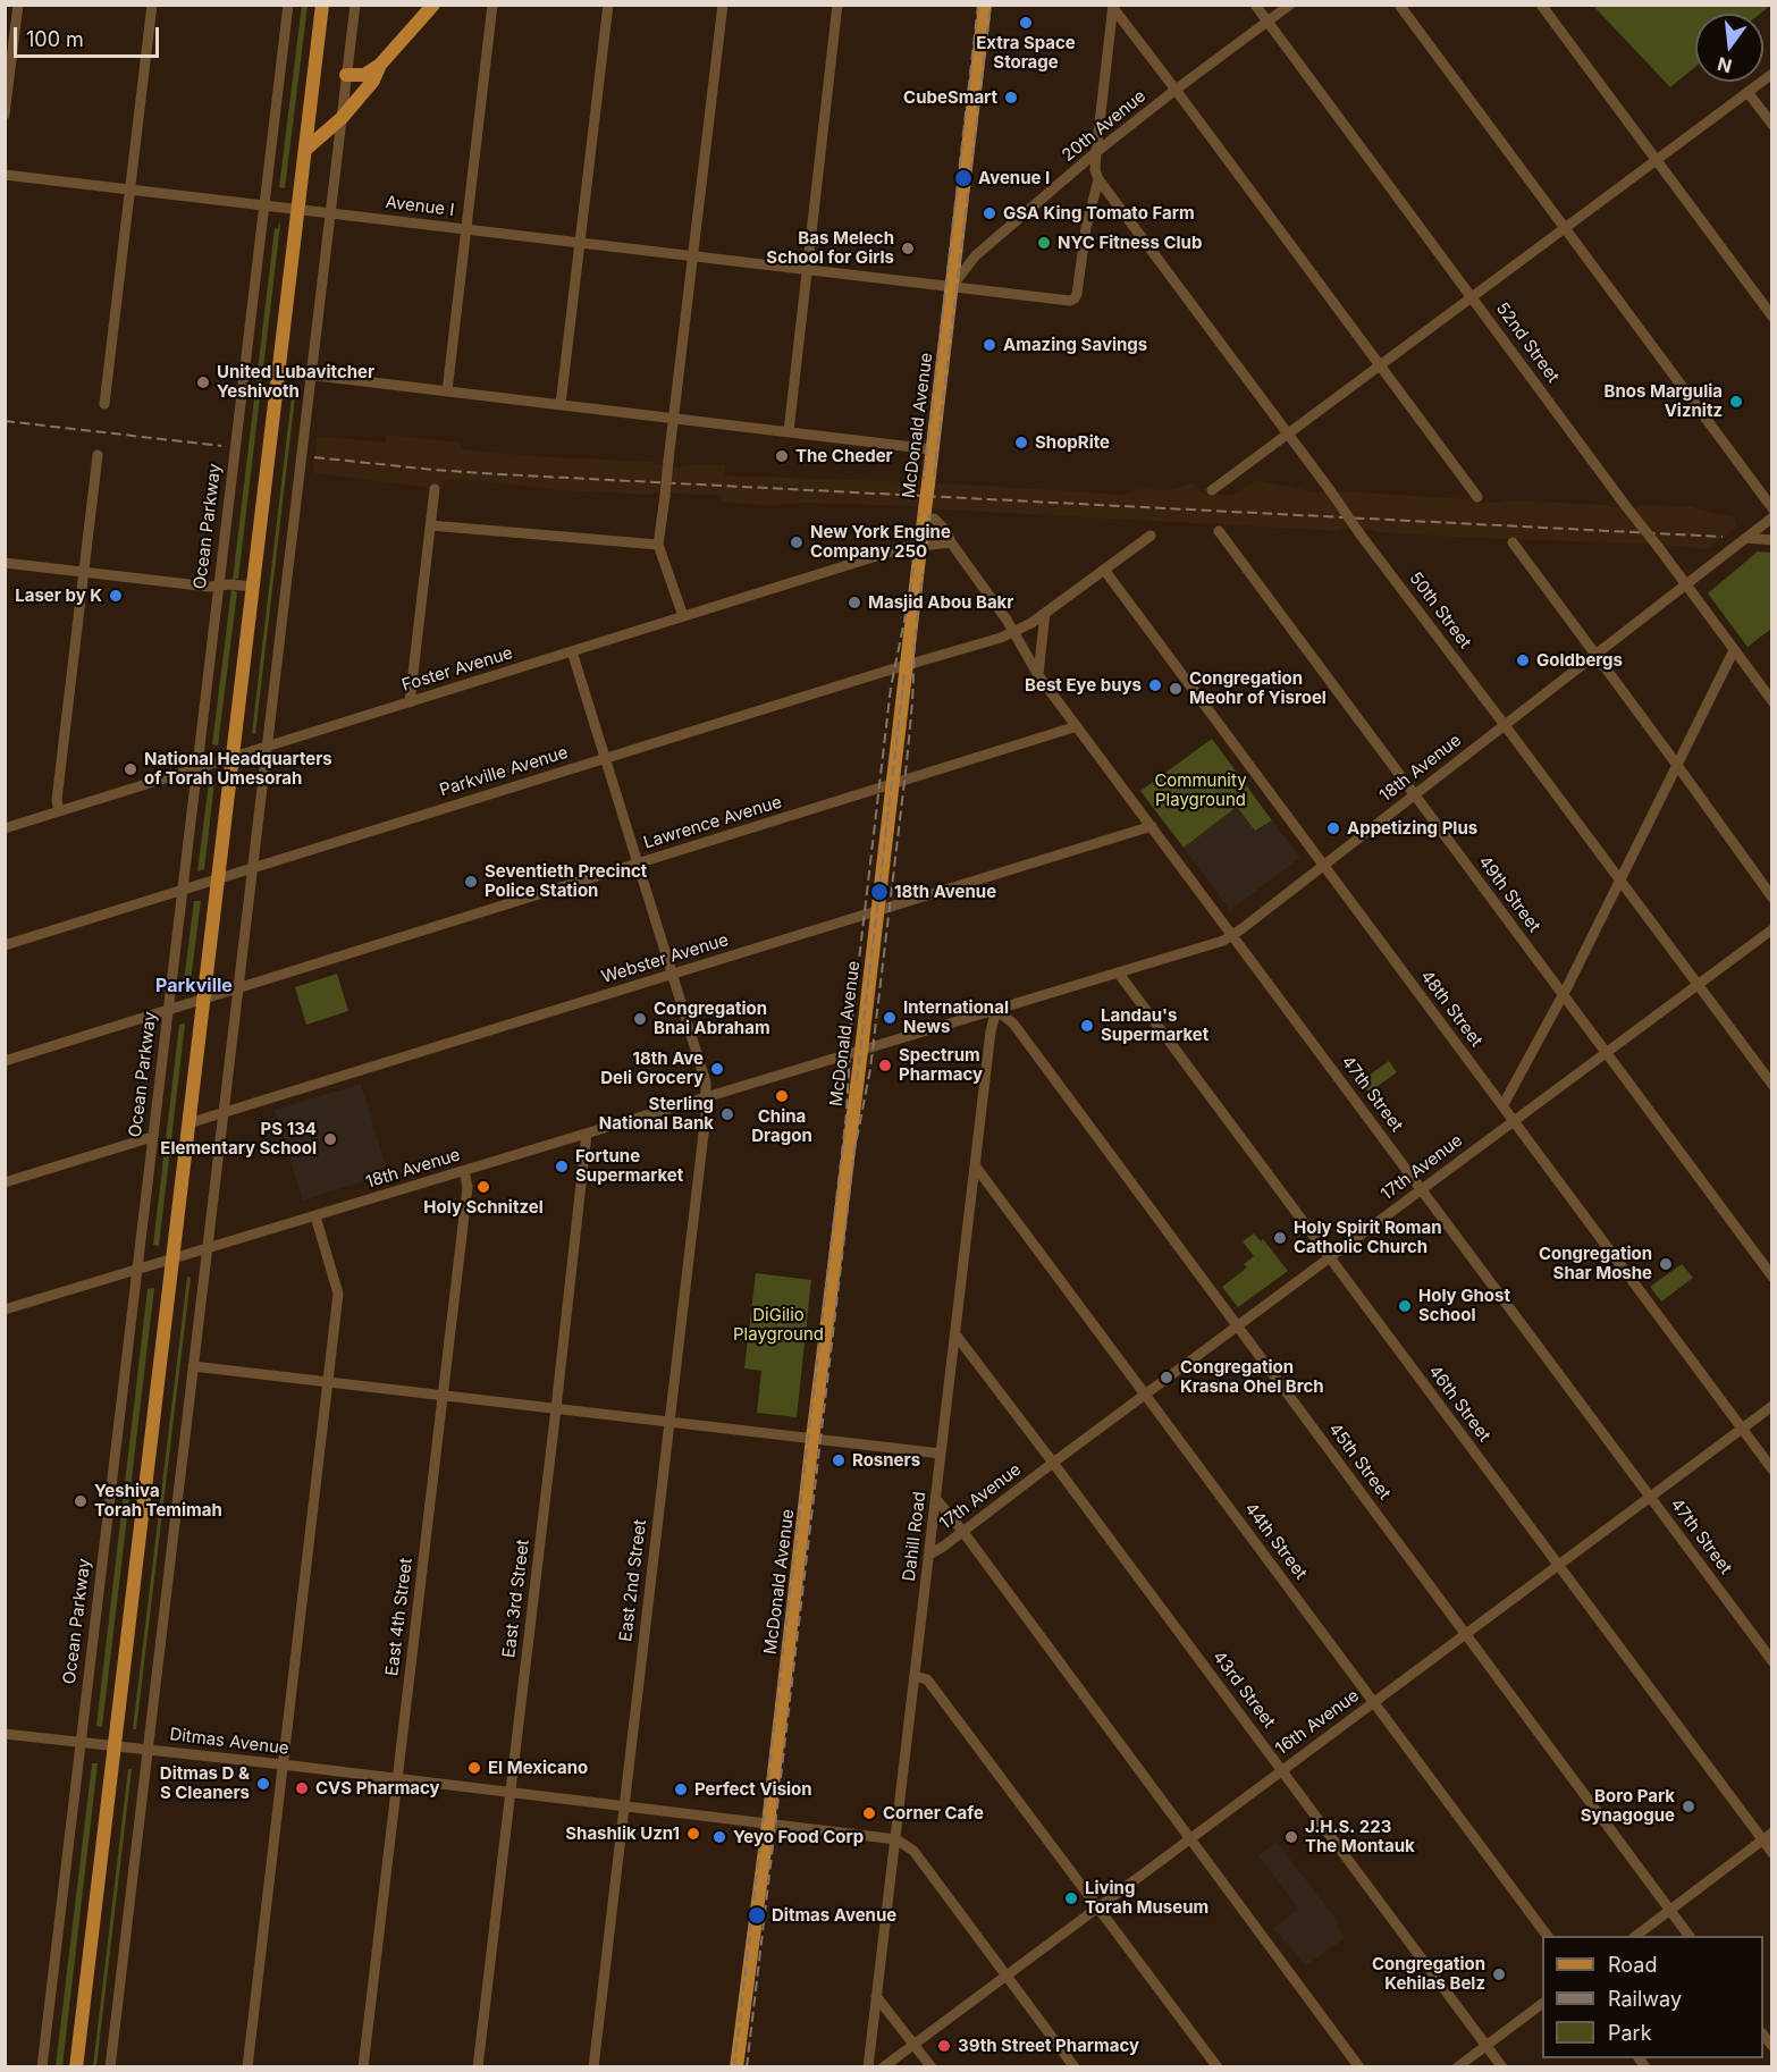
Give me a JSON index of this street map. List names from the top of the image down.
{
  "streets": {
    "main road": ["McDonald Avenue"],
    "street": [
      "20th Avenue",
      "Avenue I",
      "52nd Street",
      "Ocean Parkway",
      "50th Street",
      "Foster Avenue",
      "18th Avenue",
      "Parkville Avenue",
      "Lawrence Avenue",
      "49th Street",
      "Webster Avenue",
      "48th Street",
      "47th Street",
      "17th Avenue",
      "46th Street",
      "45th Street",
      "Dahill Road",
      "44th Street",
      "East 2nd Street",
      "East 3rd Street",
      "East 4th Street",
      "43rd Street",
      "16th Avenue",
      "Ditmas Avenue"
    ]
  },
  "crossings": [
    ["20th Avenue", "Avenue I"],
    ["20th Avenue", "52nd Street"],
    ["20th Avenue", "McDonald Avenue"],
    ["Avenue I", "McDonald Avenue"],
    ["Avenue I", "Ocean Parkway"],
    ["Avenue I", "50th Street"],
    ["52nd Street", "18th Avenue"],
    ["McDonald Avenue", "Foster Avenue"],
    ["McDonald Avenue", "18th Avenue"],
    ["McDonald Avenue", "Parkville Avenue"],
    ["McDonald Avenue", "Lawrence Avenue"],
    ["McDonald Avenue", "Webster Avenue"],
    ["McDonald Avenue", "47th Street"],
    ["McDonald Avenue", "Ditmas Avenue"],
    ["Ocean Parkway", "Foster Avenue"],
    ["Ocean Parkway", "18th Avenue"],
    ["Ocean Parkway", "Parkville Avenue"],
    ["Ocean Parkway", "Lawrence Avenue"],
    ["Ocean Parkway", "Ditmas Avenue"],
    ["50th Street", "18th Avenue"],
    ["50th Street", "17th Avenue"],
    ["Foster Avenue", "East 2nd Street"],
    ["18th Avenue", "49th Street"],
    ["18th Avenue", "48th Street"],
    ["18th Avenue", "47th Street"],
    ["18th Avenue", "46th Street"],
    ["18th Avenue", "45th Street"],
    ["18th Avenue", "Dahill Road"],
    ["18th Avenue", "East 2nd Street"],
    ["18th Avenue", "East 3rd Street"],
    ["18th Avenue", "East 4th Street"],
    ["Parkville Avenue", "48th Street"],
    ["Parkville Avenue", "47th Street"],
    ["Parkville Avenue", "East 2nd Street"],
    ["Lawrence Avenue", "47th Street"],
    ["Lawrence Avenue", "East 2nd Street"],
    ["49th Street", "17th Avenue"],
    ["Webster Avenue", "47th Street"],
    ["Webster Avenue", "East 2nd Street"],
    ["48th Street", "17th Avenue"],
    ["48th Street", "16th Avenue"],
    ["47th Street", "17th Avenue"],
    ["47th Street", "16th Avenue"],
    ["17th Avenue", "46th Street"],
    ["17th Avenue", "45th Street"],
    ["17th Avenue", "Dahill Road"],
    ["17th Avenue", "44th Street"],
    ["17th Avenue", "43rd Street"],
    ["46th Street", "16th Avenue"],
    ["45th Street", "Dahill Road"],
    ["45th Street", "16th Avenue"],
    ["Dahill Road", "44th Street"],
    ["Dahill Road", "43rd Street"],
    ["Dahill Road", "Ditmas Avenue"],
    ["44th Street", "16th Avenue"],
    ["East 2nd Street", "Ditmas Avenue"],
    ["East 3rd Street", "Ditmas Avenue"],
    ["East 4th Street", "Ditmas Avenue"],
    ["43rd Street", "16th Avenue"]
  ],
  "districts": ["Parkville"],
  "parks": ["Community Playground", "DiGilio Playground"],
  "places": [
    "Extra Space Storage",
    "CubeSmart",
    "Avenue I",
    "GSA King Tomato Farm",
    "NYC Fitness Club",
    "Bas Melech School for Girls",
    "Amazing Savings",
    "United Lubavitcher Yeshivoth",
    "Bnos Margulia Viznitz",
    "ShopRite",
    "The Cheder",
    "New York Engine Company 250",
    "Laser by K",
    "Masjid Abou Bakr",
    "Goldbergs",
    "Best Eye buys",
    "Congregation Meohr of Yisroel",
    "National Headquarters of Torah Umesorah",
    "Appetizing Plus",
    "Seventieth Precinct Police Station",
    "18th Avenue",
    "International News",
    "Congregation Bnai Abraham",
    "Landau's Supermarket",
    "Spectrum Pharmacy",
    "18th Ave Deli Grocery",
    "China Dragon",
    "Sterling National Bank",
    "PS 134 Elementary School",
    "Fortune Supermarket",
    "Holy Schnitzel",
    "Holy Spirit Roman Catholic Church",
    "Congregation Shar Moshe",
    "Holy Ghost School",
    "Congregation Krasna Ohel Brch",
    "Rosners",
    "Yeshiva Torah Temimah",
    "El Mexicano",
    "Ditmas D & S Cleaners",
    "CVS Pharmacy",
    "Perfect Vision",
    "Boro Park Synagogue",
    "Corner Cafe",
    "Shashlik Uzn1",
    "Yeyo Food Corp",
    "J.H.S. 223 The Montauk",
    "Living Torah Museum",
    "Ditmas Avenue",
    "Congregation Kehilas Belz",
    "39th Street Pharmacy"
  ],
  "legend": ["Road", "Railway", "Park"],
  "scale_bar": "100 m",
  "north": "bottom"
}
